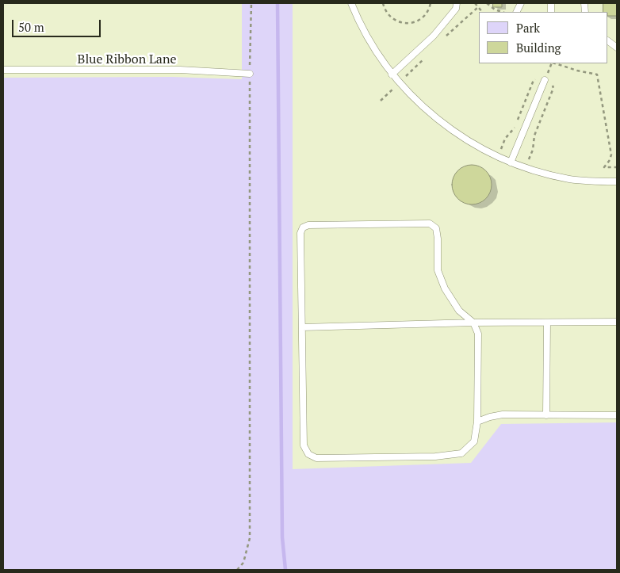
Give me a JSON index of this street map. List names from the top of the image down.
{
  "streets": {
    "lane": ["Blue Ribbon Lane"]
  },
  "legend": ["Park", "Building"],
  "scale_bar": "50 m"
}
